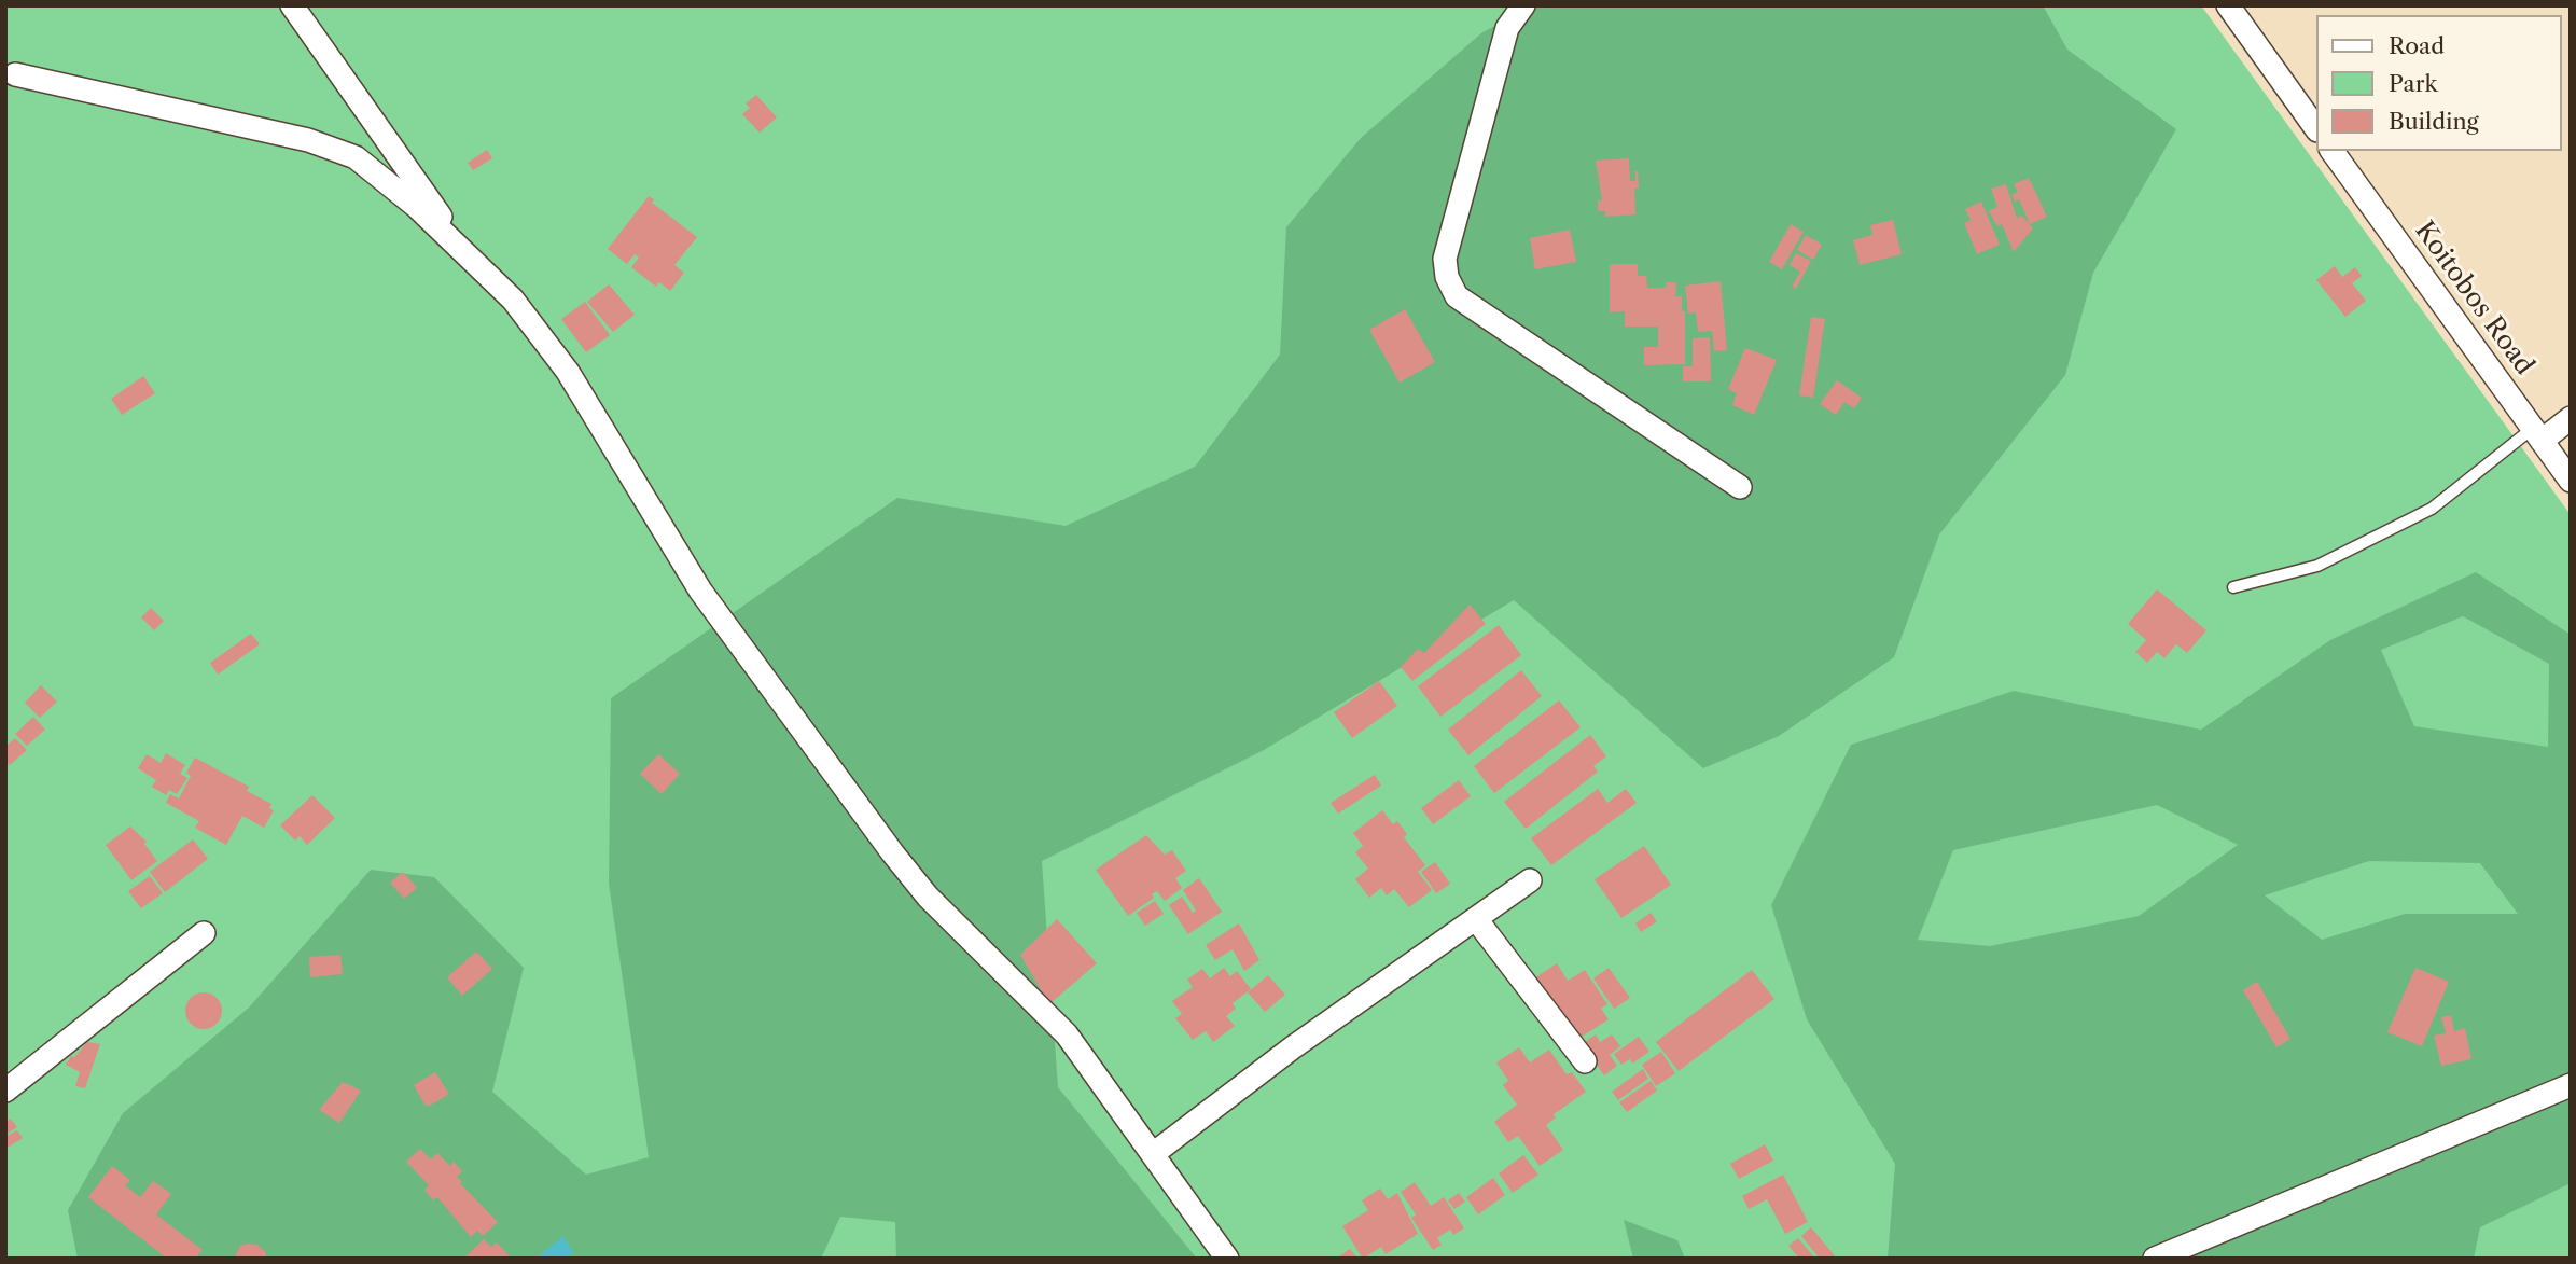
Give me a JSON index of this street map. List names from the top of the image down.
{
  "streets": {
    "street": ["Koitobos Road"]
  },
  "legend": ["Road", "Park", "Building"]
}
